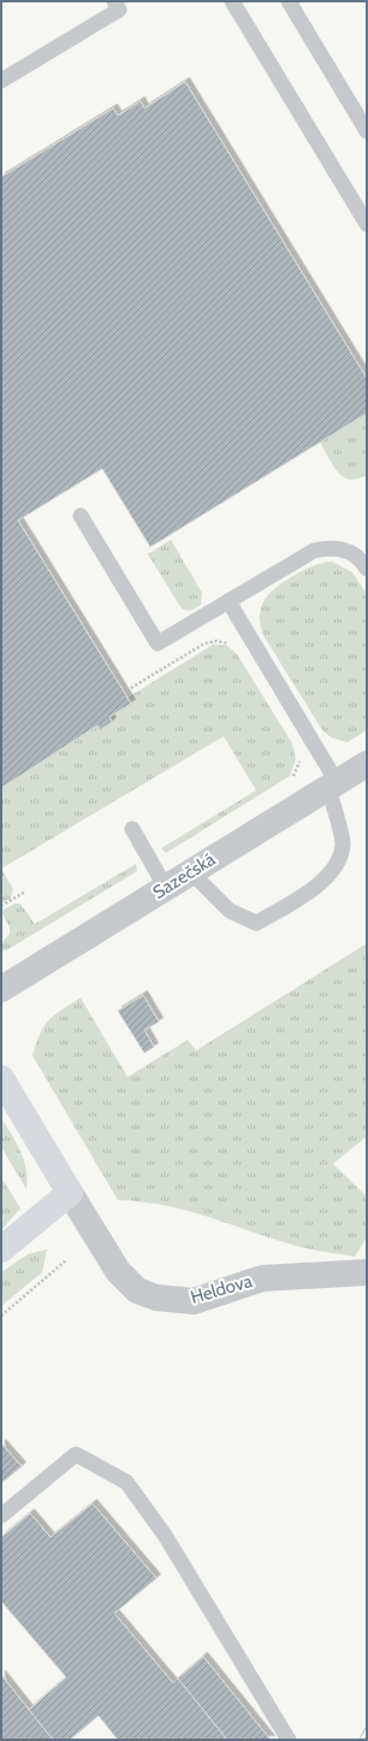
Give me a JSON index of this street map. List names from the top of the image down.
{
  "streets": {
    "street": ["Sazečská", "Heldova"]
  }
}
